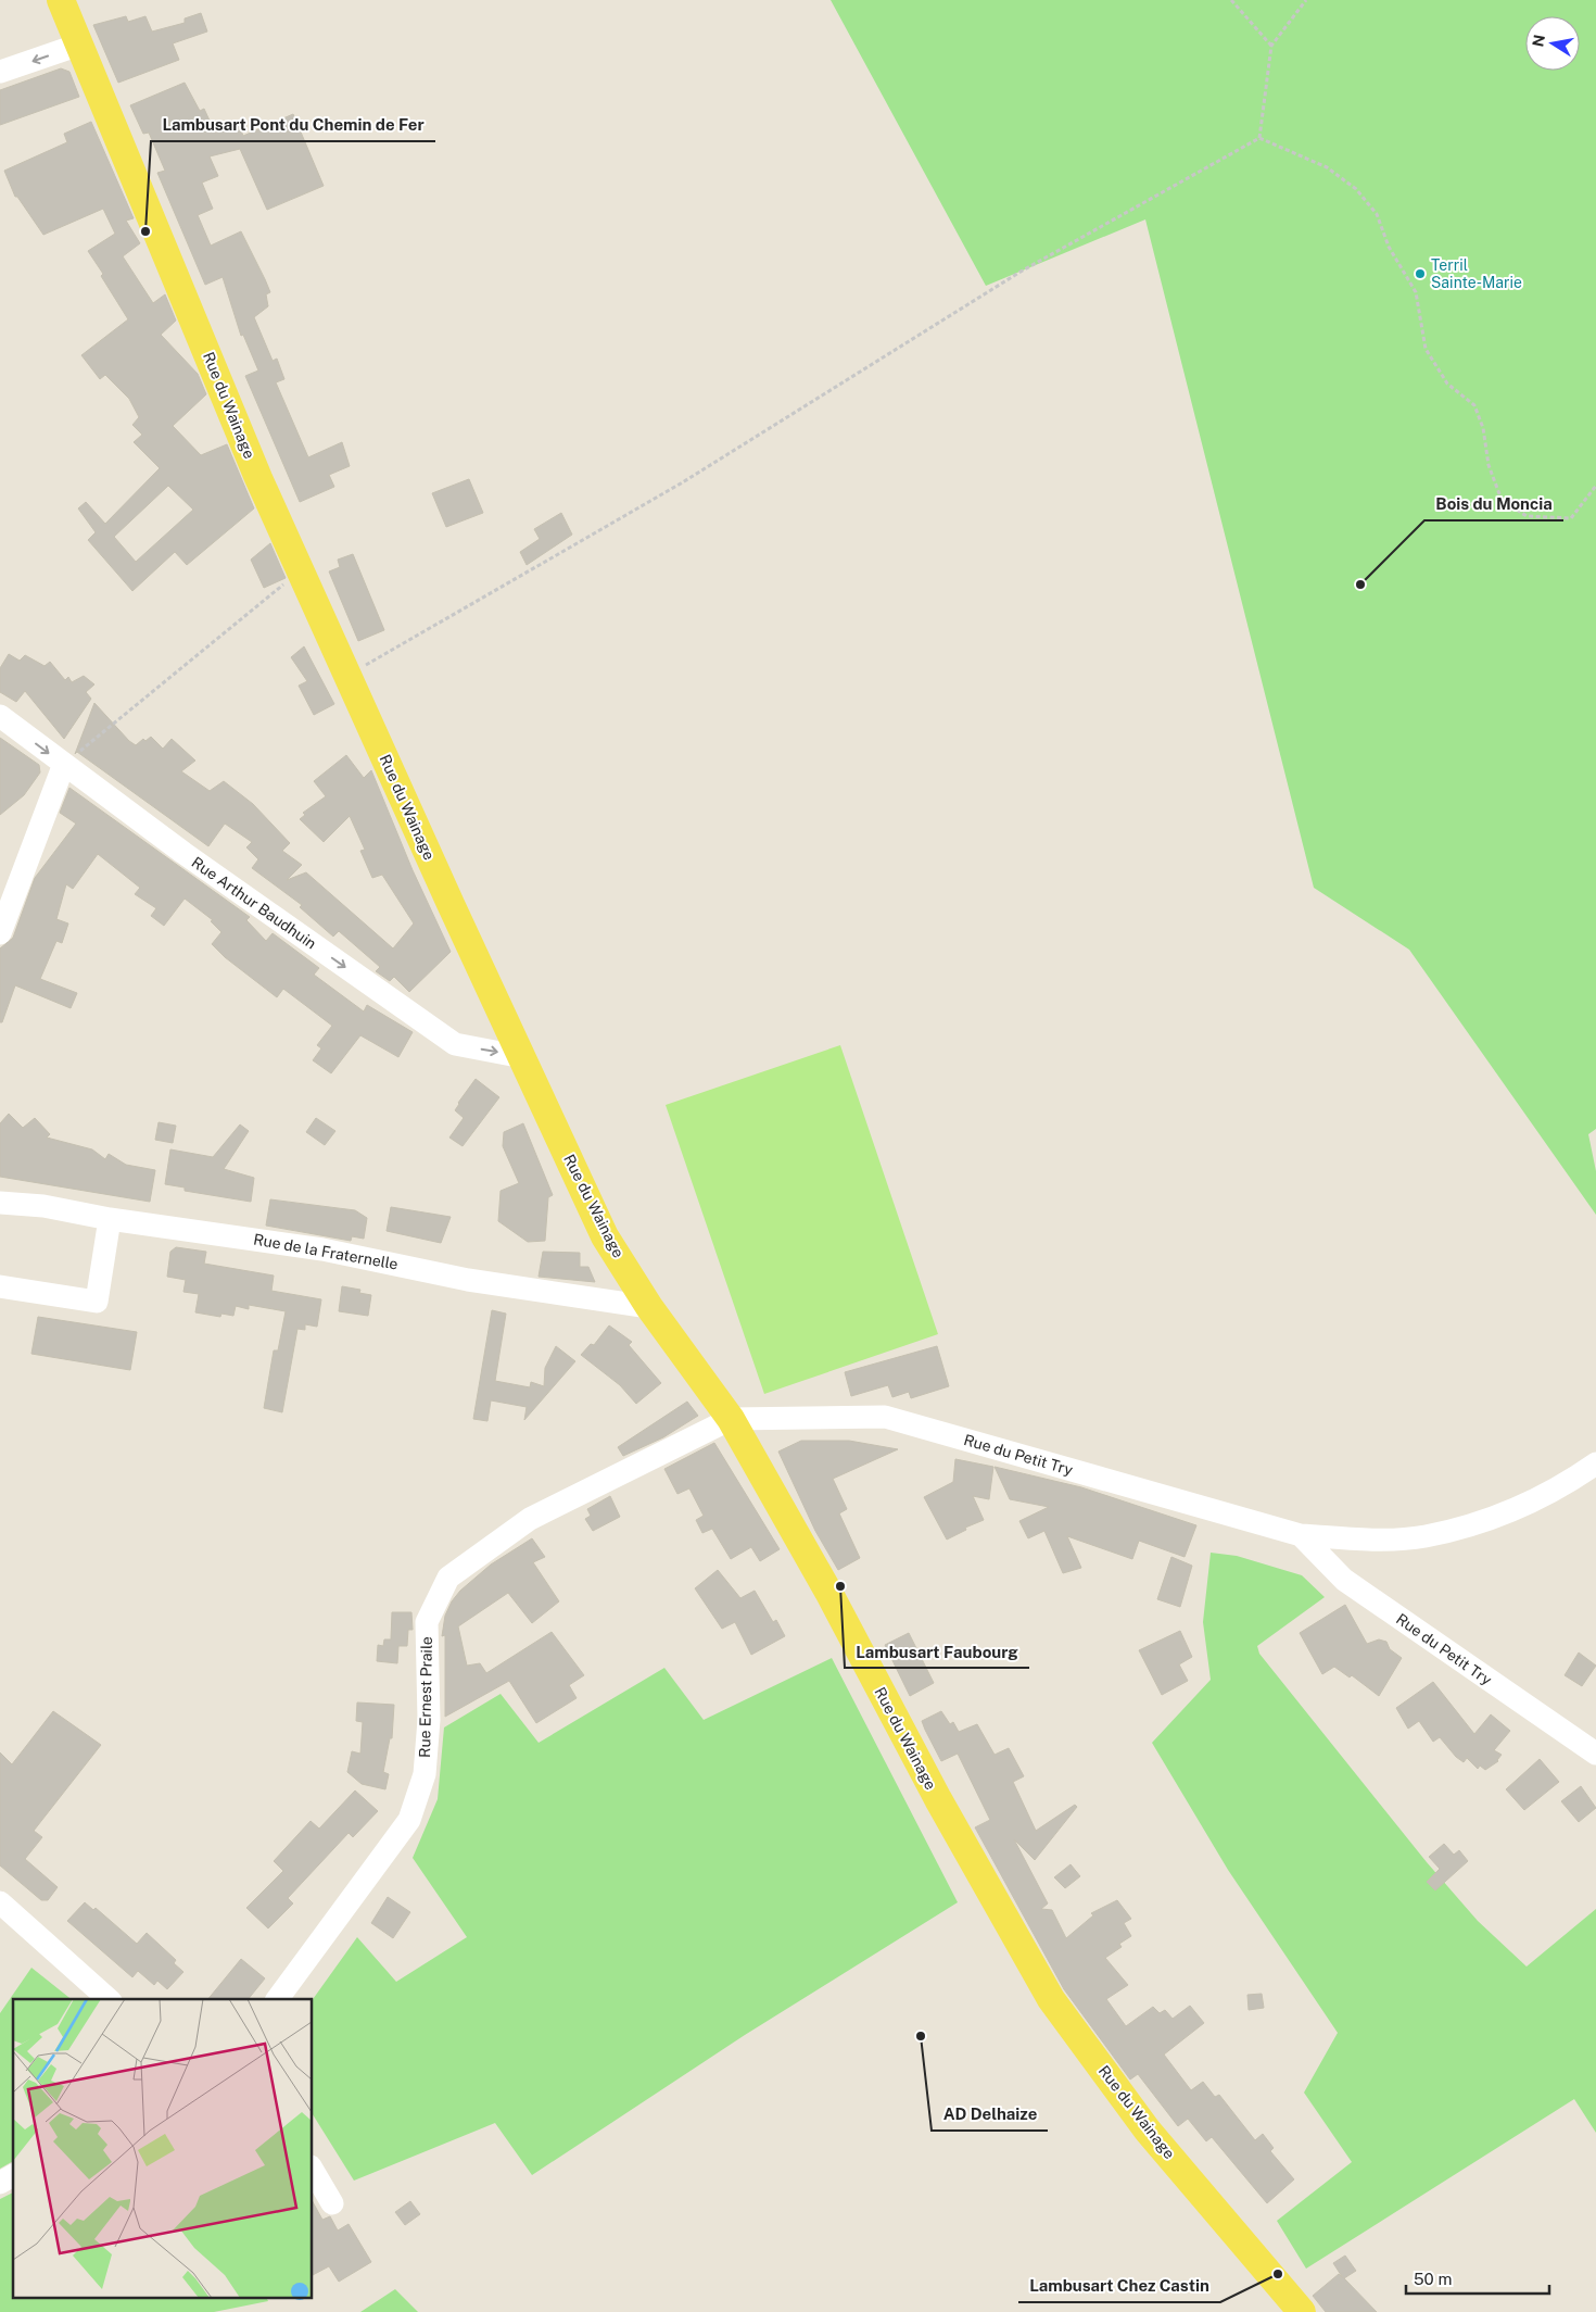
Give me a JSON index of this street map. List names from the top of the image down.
{
  "streets": {
    "main road": ["Rue du Wainage"],
    "street": [
      "Rue Arthur Baudhuin",
      "Rue de la Fraternelle",
      "Rue du Petit Try",
      "Rue Ernest Praile"
    ]
  },
  "crossings": [
    ["Rue du Wainage", "Rue Arthur Baudhuin"],
    ["Rue du Wainage", "Rue de la Fraternelle"],
    ["Rue du Wainage", "Rue du Petit Try"],
    ["Rue du Wainage", "Rue Ernest Praile"],
    ["Rue du Petit Try", "Rue Ernest Praile"]
  ],
  "one_way": ["Rue Arthur Baudhuin"],
  "places": [
    "Lambusart Pont du Chemin de Fer",
    "Terril Sainte-Marie",
    "Bois du Moncia",
    "Lambusart Faubourg",
    "AD Delhaize",
    "Lambusart Chez Castin"
  ],
  "scale_bar": "50 m",
  "north": "left"
}
